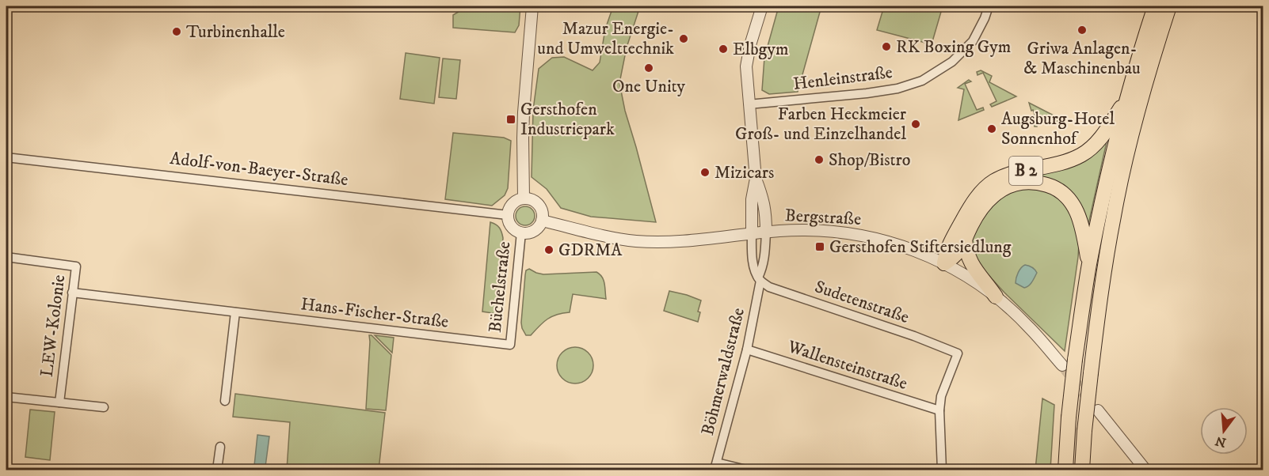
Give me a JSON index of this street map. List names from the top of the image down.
{
  "streets": {
    "highway": ["B 2"],
    "street": [
      "Henleinstraße",
      "Adolf-von-Baeyer-Straße",
      "Bergstraße",
      "Büchelstraße",
      "Sudetenstraße",
      "Hans-Fischer-Straße",
      "LEW-Kolonie",
      "Wallensteinstraße",
      "Böhmerwaldstraße"
    ]
  },
  "crossings": [
    ["Adolf-von-Baeyer-Straße", "Bergstraße"],
    ["Adolf-von-Baeyer-Straße", "Büchelstraße"],
    ["B 2", "Bergstraße"],
    ["Bergstraße", "Büchelstraße"],
    ["Büchelstraße", "Hans-Fischer-Straße"],
    ["Sudetenstraße", "Wallensteinstraße"],
    ["Sudetenstraße", "Böhmerwaldstraße"],
    ["Hans-Fischer-Straße", "LEW-Kolonie"],
    ["Wallensteinstraße", "Böhmerwaldstraße"]
  ],
  "places": {
    "other": [
      "Griwa Anlagen- & Maschinenbau",
      "Turbinenhalle",
      "Mazur Energie- und Umwelttechnik",
      "RK Boxing Gym",
      "Elbgym",
      "One Unity",
      "Farben Heckmeier Groß- und Einzelhandel",
      "Augsburg-Hotel Sonnenhof",
      "Shop/Bistro",
      "Mizicars",
      "GDRMA"
    ],
    "transit": ["Gersthofen Industriepark", "Gersthofen Stiftersiedlung"]
  },
  "north": "bottom"
}
